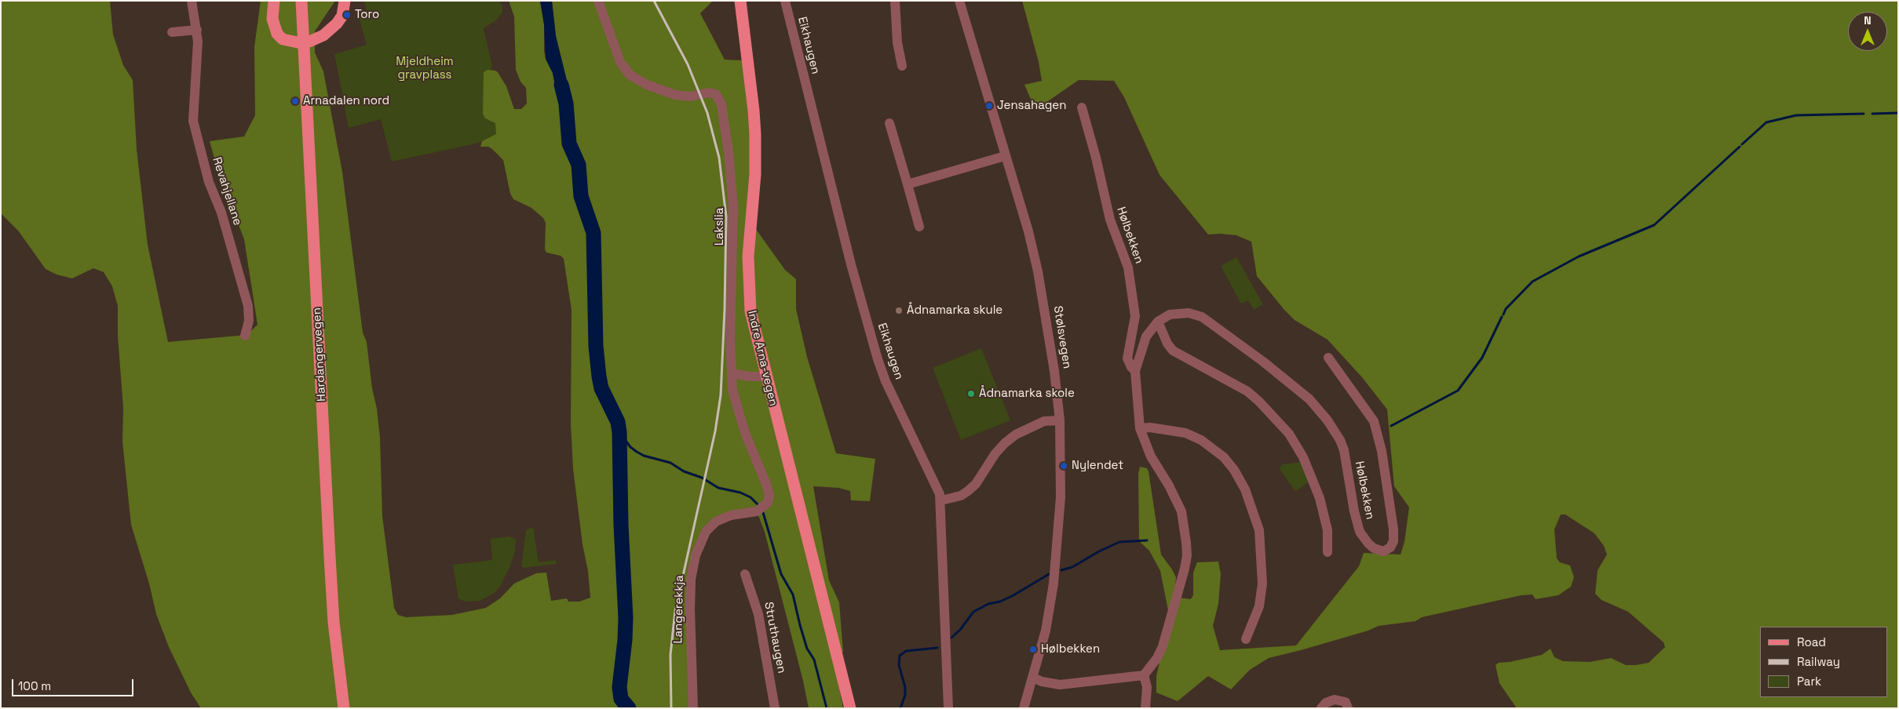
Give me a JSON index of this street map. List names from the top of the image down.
{
  "streets": {
    "main road": ["Hardangervegen", "Indre Arna-vegen"],
    "street": [
      "Eikhaugen",
      "Revahjellane",
      "Lakslia",
      "Hølbekken",
      "Stølsvegen",
      "Langerekkja",
      "Struthaugen"
    ]
  },
  "crossings": [
    ["Lakslia", "Langerekkja"]
  ],
  "parks": ["Mjeldheim gravplass"],
  "places": [
    "Toro",
    "Arnadalen nord",
    "Jensahagen",
    "Ådnamarka skule",
    "Ådnamarka skole",
    "Nylendet",
    "Hølbekken"
  ],
  "legend": ["Road", "Railway", "Park"],
  "scale_bar": "100 m",
  "north": "top"
}
